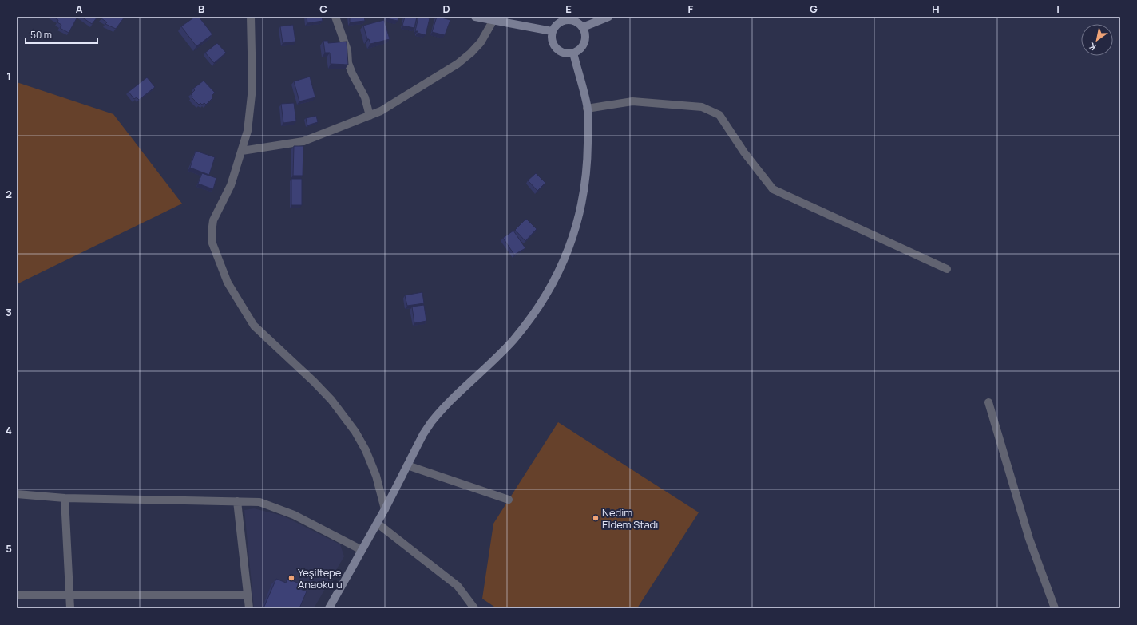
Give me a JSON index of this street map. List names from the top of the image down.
{
  "places": ["Nedim Eldem Stadı", "Yeşiltepe Anaokulu"],
  "scale_bar": "50 m",
  "north": "bottom left",
  "grid": {
    "columns": [
      "A",
      "B",
      "C",
      "D",
      "E",
      "F",
      "G",
      "H",
      "I"
    ],
    "rows": [
      "1",
      "2",
      "3",
      "4",
      "5"
    ]
  }
}
